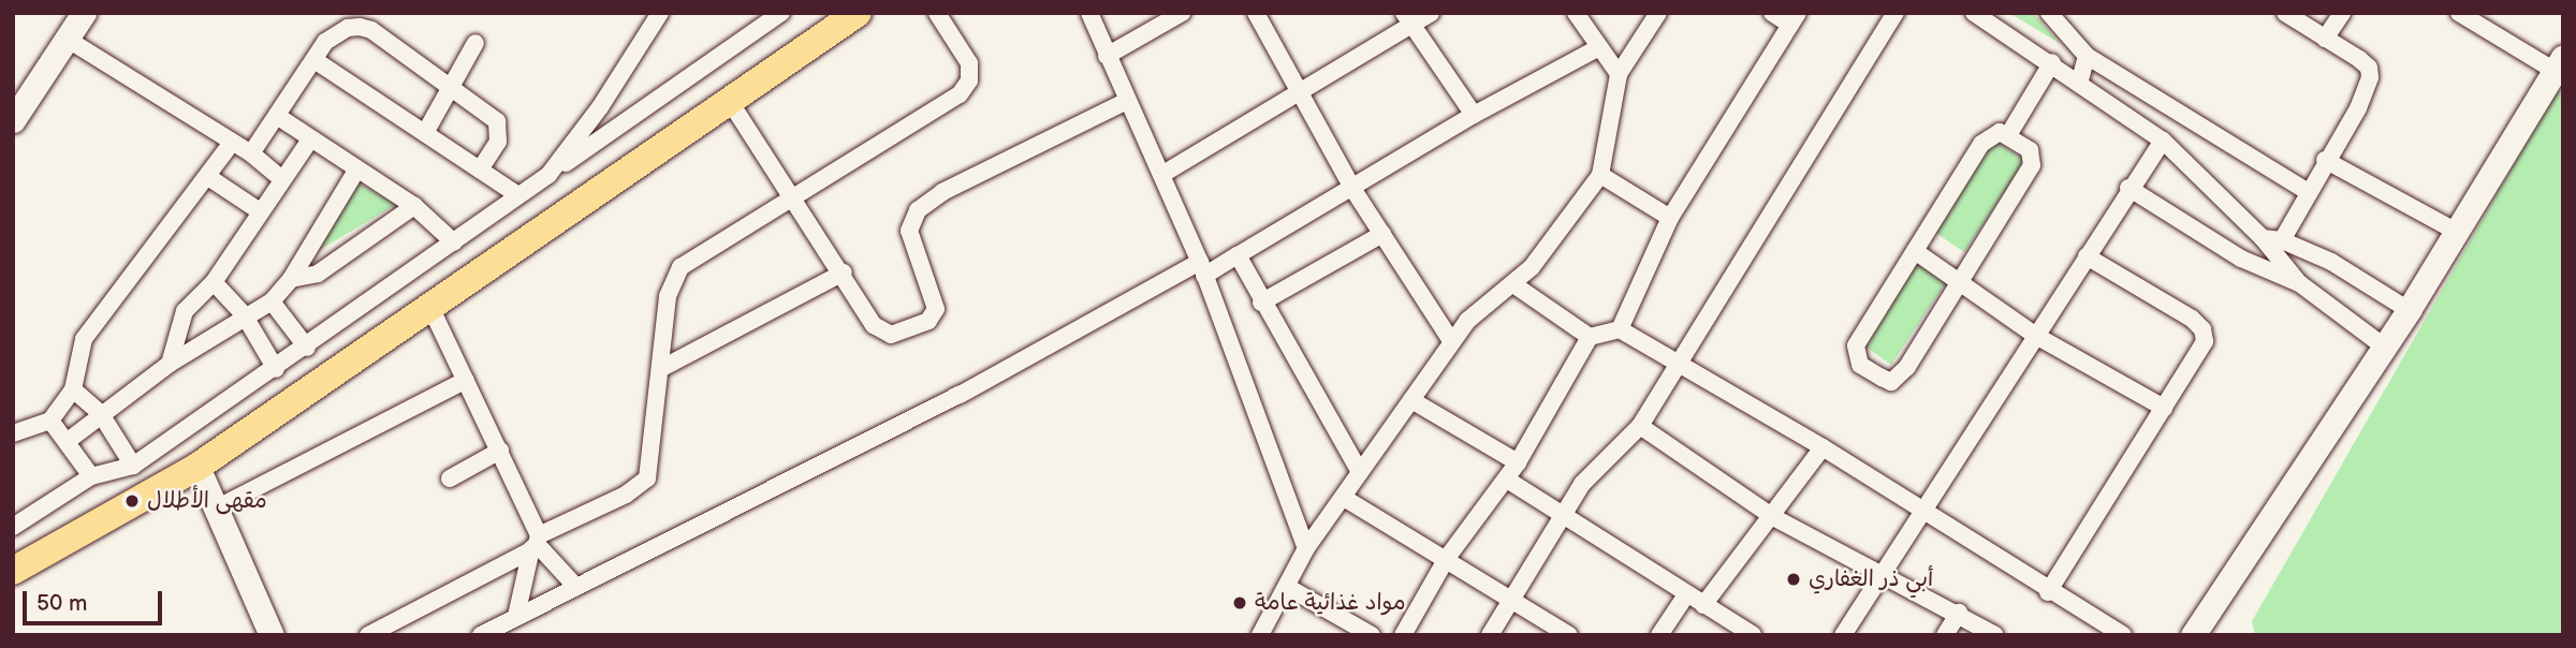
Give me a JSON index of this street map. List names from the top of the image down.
{
  "places": ["مقهى الأطلال", "أبي ذر الغفاري", "مواد غذائية عامة"],
  "scale_bar": "50 m"
}
